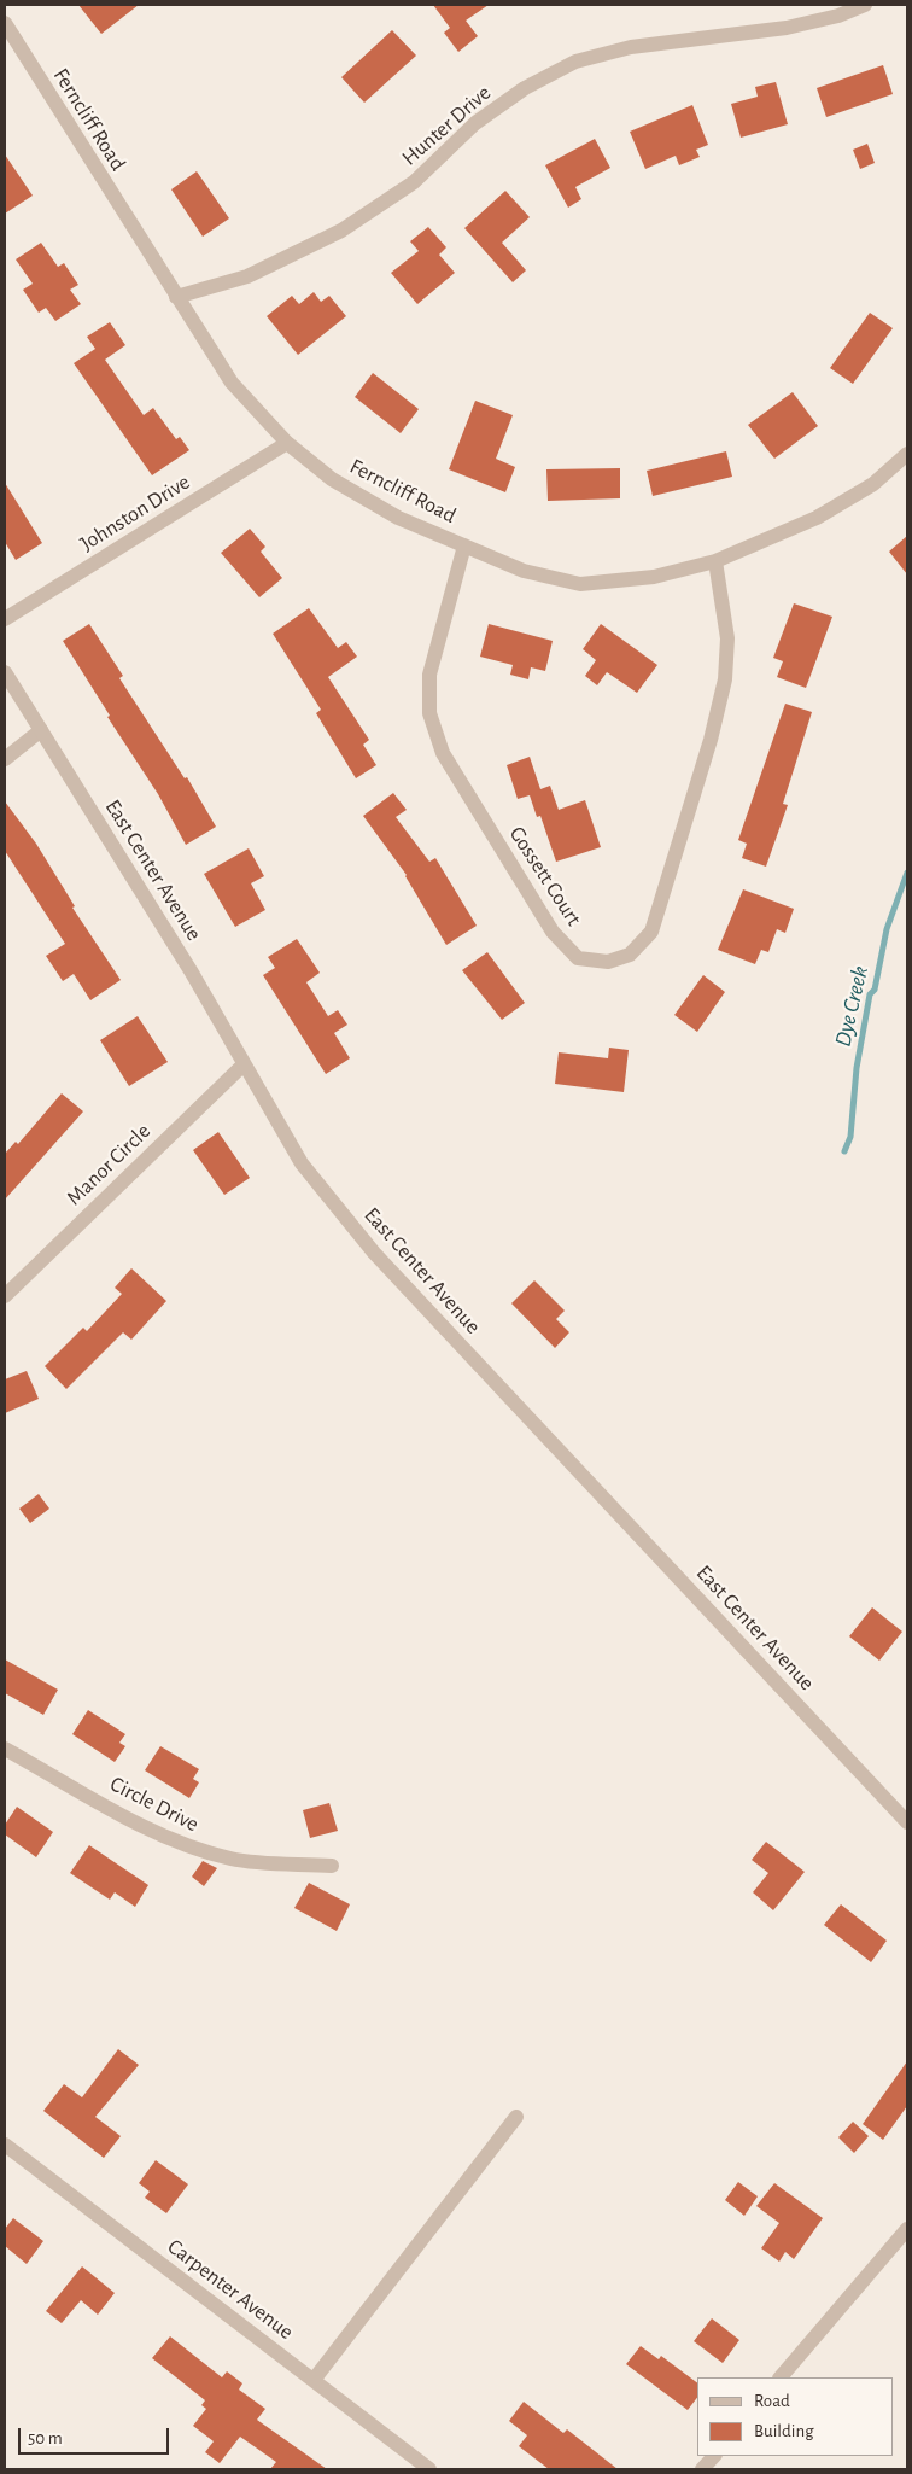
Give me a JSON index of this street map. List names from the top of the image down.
{
  "streets": {
    "street": [
      "Ferncliff Road",
      "Hunter Drive",
      "Johnston Drive",
      "East Center Avenue",
      "Gossett Court",
      "Manor Circle",
      "Circle Drive",
      "Carpenter Avenue"
    ]
  },
  "crossings": [
    ["Ferncliff Road", "Hunter Drive"],
    ["Ferncliff Road", "Johnston Drive"],
    ["Ferncliff Road", "Gossett Court"],
    ["East Center Avenue", "Manor Circle"]
  ],
  "water": ["Dye Creek"],
  "legend": ["Road", "Building"],
  "scale_bar": "50 m"
}
